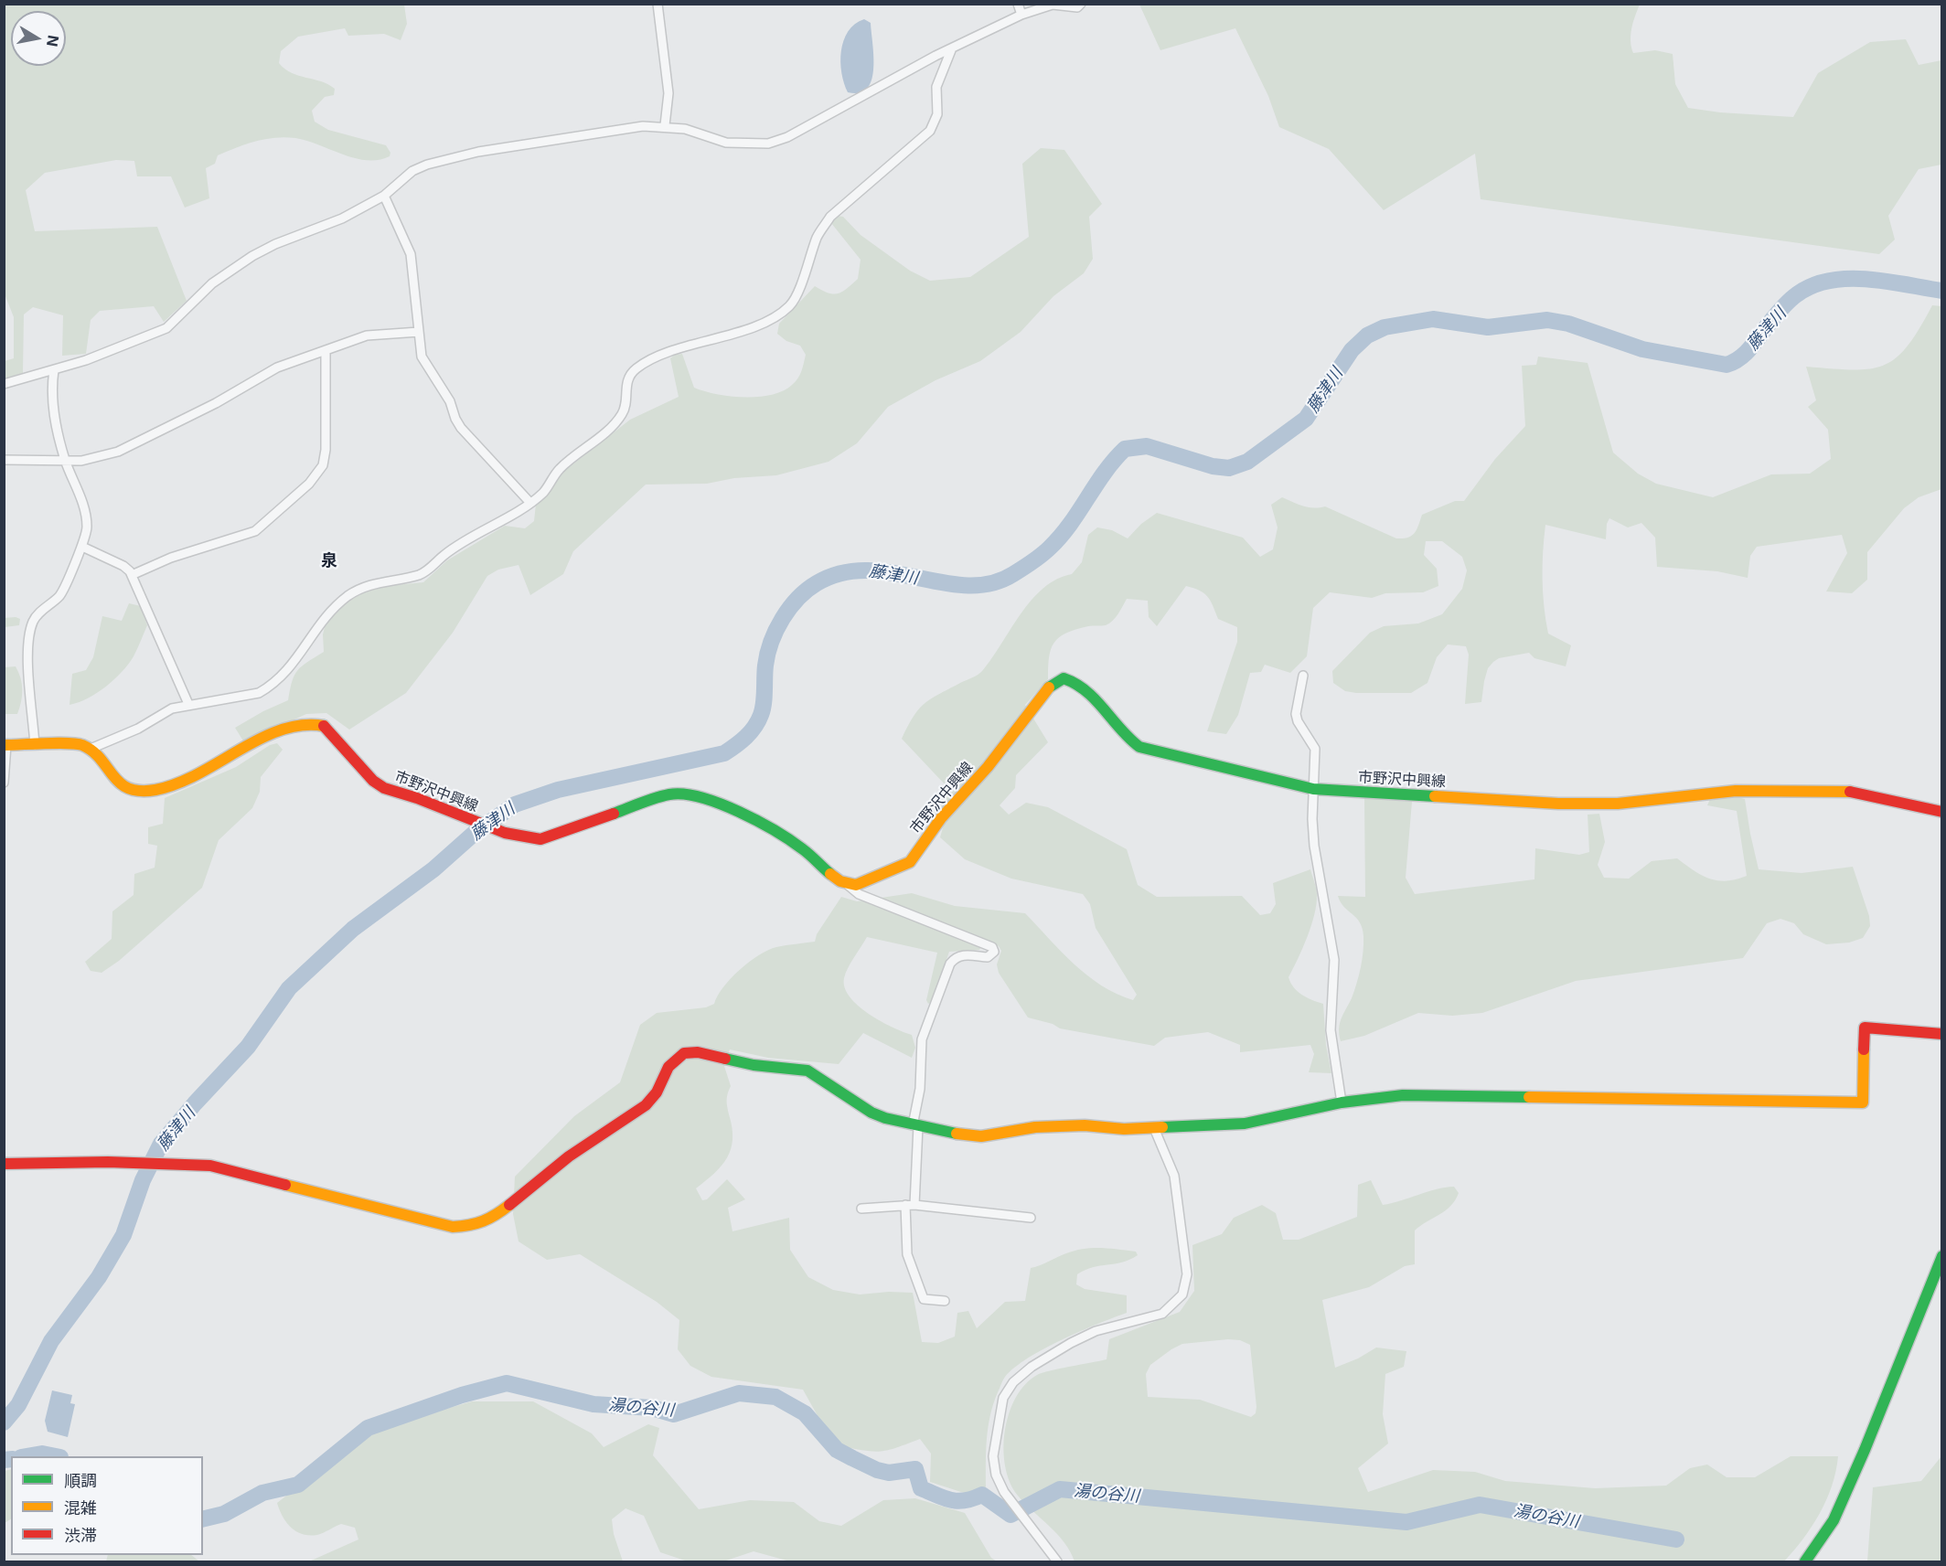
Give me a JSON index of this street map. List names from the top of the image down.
{
  "streets": {
    "street": ["市野沢中興線"]
  },
  "districts": ["泉"],
  "water": ["藤津川", "湯の谷川"],
  "legend": ["順調", "混雑", "渋滞"],
  "north": "right"
}
